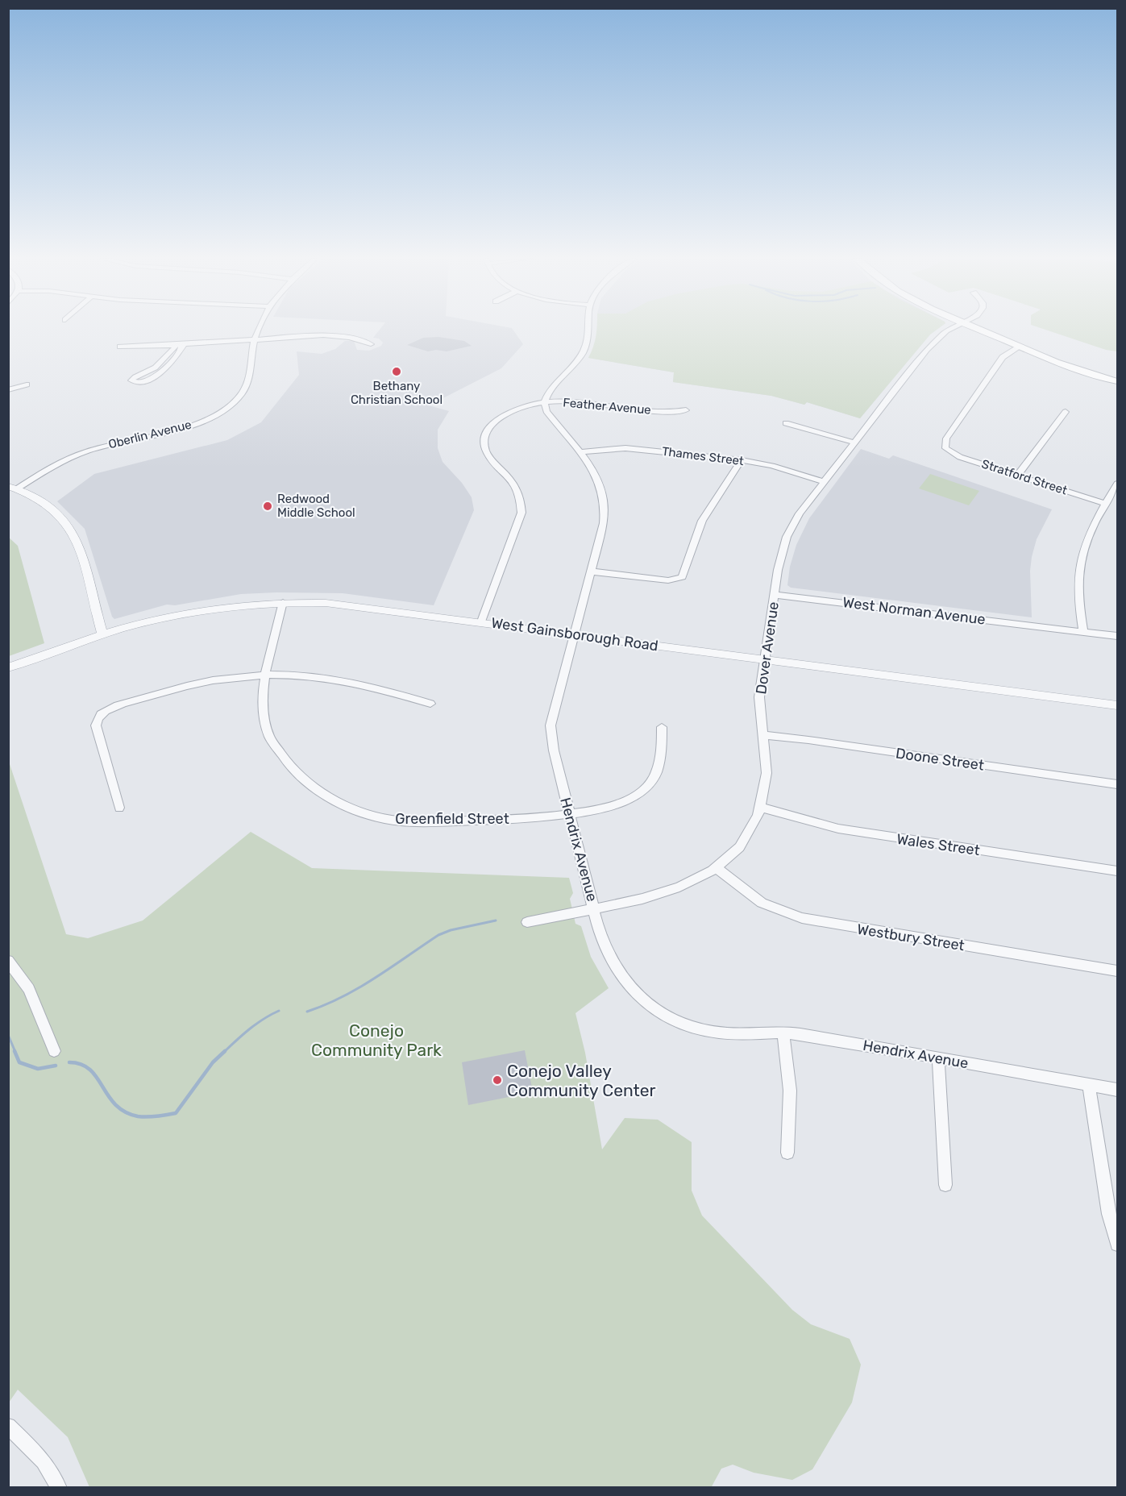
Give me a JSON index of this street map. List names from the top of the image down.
{
  "streets": {
    "street": [
      "Feather Avenue",
      "Oberlin Avenue",
      "Thames Street",
      "Stratford Street",
      "West Norman Avenue",
      "West Gainsborough Road",
      "Dover Avenue",
      "Doone Street",
      "Greenfield Street",
      "Wales Street",
      "Hendrix Avenue",
      "Westbury Street"
    ]
  },
  "crossings": [
    ["Feather Avenue", "West Gainsborough Road"],
    ["Feather Avenue", "Hendrix Avenue"],
    ["Thames Street", "Dover Avenue"],
    ["Thames Street", "Hendrix Avenue"],
    ["West Norman Avenue", "Dover Avenue"],
    ["West Gainsborough Road", "Dover Avenue"],
    ["West Gainsborough Road", "Greenfield Street"],
    ["West Gainsborough Road", "Hendrix Avenue"],
    ["Dover Avenue", "Doone Street"],
    ["Dover Avenue", "Wales Street"],
    ["Dover Avenue", "Hendrix Avenue"],
    ["Dover Avenue", "Westbury Street"],
    ["Greenfield Street", "Hendrix Avenue"]
  ],
  "parks": ["Conejo Community Park"],
  "places": ["Bethany Christian School", "Redwood Middle School", "Conejo Valley Community Center"]
}
